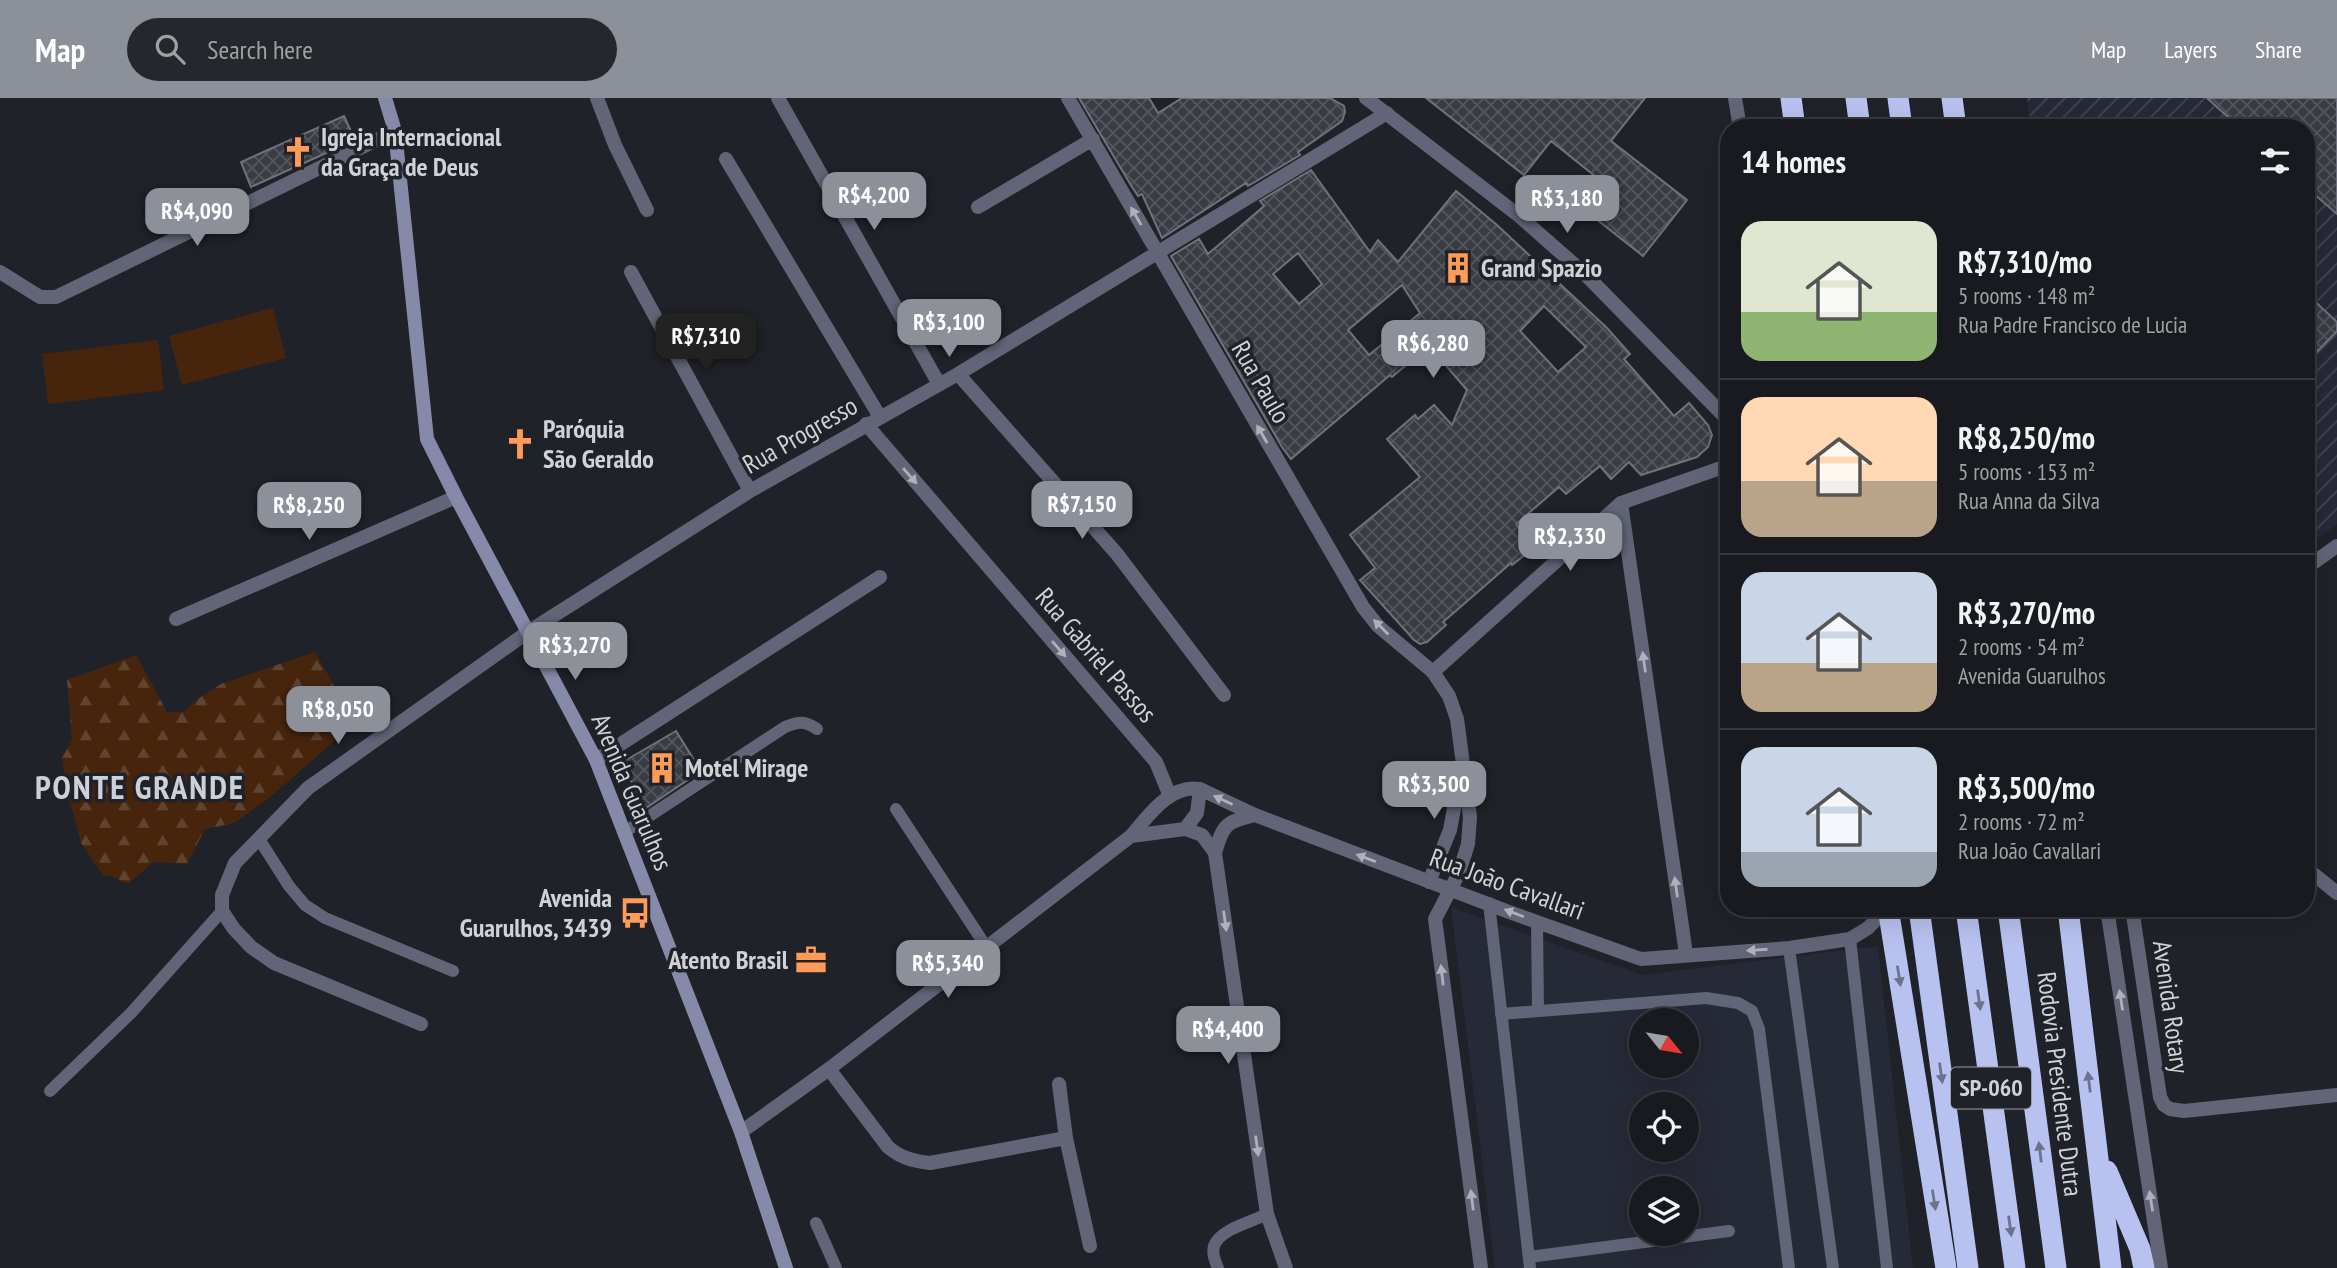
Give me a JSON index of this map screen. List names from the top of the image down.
{
  "streets": {
    "highway": ["Rodovia Presidente Dutra", "SP-060"],
    "main road": ["Avenida Guarulhos"],
    "street": [
      "Rua Paulo",
      "Rua Progresso",
      "Rua Gabriel Passos",
      "Rua João Cavallari",
      "Avenida Rotary"
    ]
  },
  "crossings": [
    ["Rua Paulo", "Rua Progresso"],
    ["Rua Progresso", "Rua Gabriel Passos"],
    ["Rua Progresso", "Avenida Guarulhos"]
  ],
  "one_way": ["Rua Paulo", "Rua João Cavallari"],
  "districts": ["PONTE GRANDE"],
  "places": {
    "church": ["Igreja Internacional da Graça de Deus", "Paróquia São Geraldo"],
    "building": ["Grand Spazio", "Motel Mirage"],
    "bus stop": ["Avenida Guarulhos, 3439"],
    "office": ["Atento Brasil"]
  },
  "north": "bottom right",
  "page": {
    "header": "Map",
    "search": "Search here",
    "nav": ["Map", "Layers", "Share"],
    "heading": "14 homes",
    "price": [
      "R$4,200",
      "R$3,180",
      "R$4,090",
      "R$3,100",
      "R$7,310",
      "R$6,280",
      "R$7,150",
      "R$8,250",
      "R$2,330",
      "R$3,270",
      "R$8,050",
      "R$3,500",
      "R$5,340",
      "R$4,400"
    ],
    "list": [
      {
        "name": "R$7,310/mo",
        "note": "5 rooms · 148 m² · Rua Padre Francisco de Lucia"
      },
      {
        "name": "R$8,250/mo",
        "note": "5 rooms · 153 m² · Rua Anna da Silva"
      },
      {
        "name": "R$3,270/mo",
        "note": "2 rooms · 54 m² · Avenida Guarulhos"
      },
      {
        "name": "R$3,500/mo",
        "note": "2 rooms · 72 m² · Rua João Cavallari"
      }
    ]
  }
}
